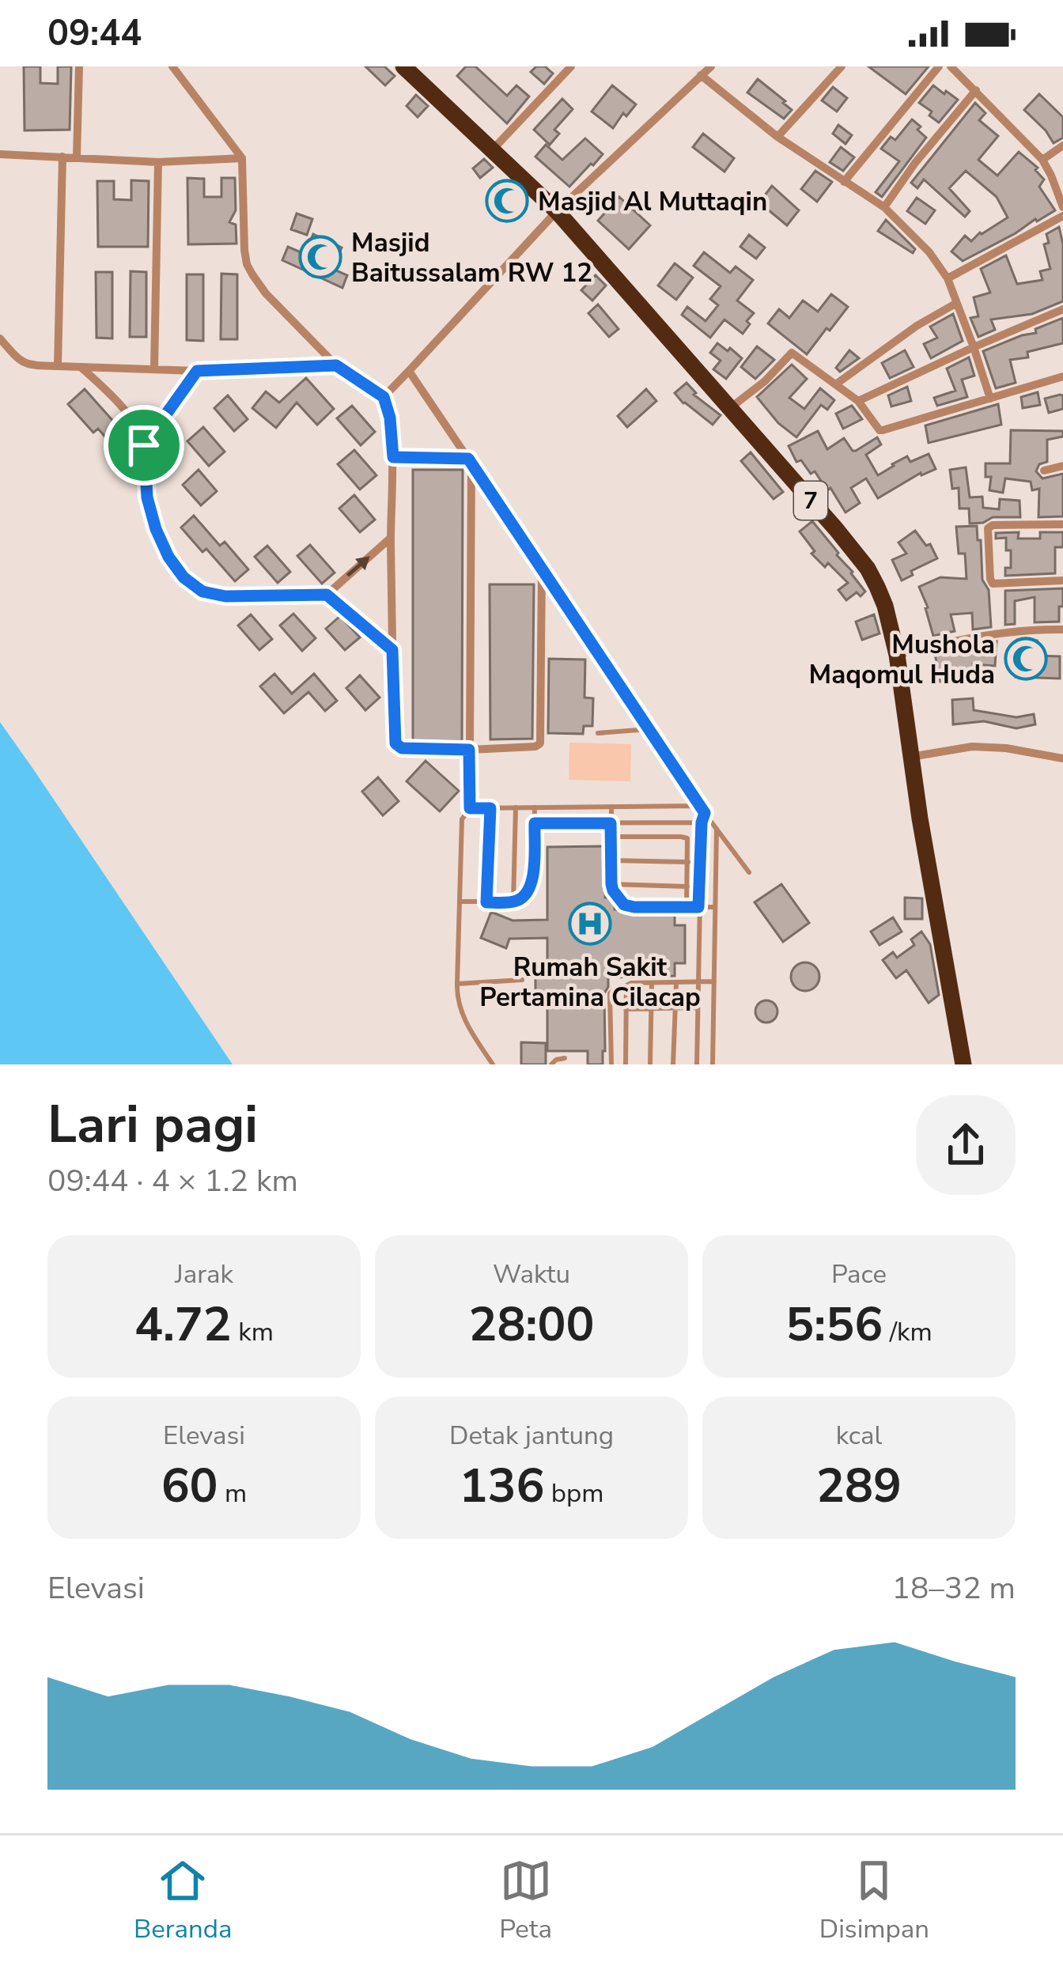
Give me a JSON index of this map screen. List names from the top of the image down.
{
  "streets": {
    "highway": ["7"]
  },
  "places": {
    "mosque": ["Masjid Al Muttaqin", "Masjid Baitussalam RW 12", "Mushola Maqomul Huda"],
    "hospital": ["Rumah Sakit Pertamina Cilacap"]
  },
  "page": {
    "status": "09:44",
    "heading": ["Lari pagi", "09:44 · 4 × 1.2 km"],
    "stats": [
      ["Jarak", "4.72 km"],
      ["Waktu", "28:00"],
      ["Pace", "5:56 /km"],
      ["Elevasi", "60 m"],
      ["Detak jantung", "136 bpm"],
      ["kcal", "289"]
    ],
    "chart": ["Elevasi", "18–32 m"],
    "tabs": ["Beranda", "Peta", "Disimpan"]
  }
}
